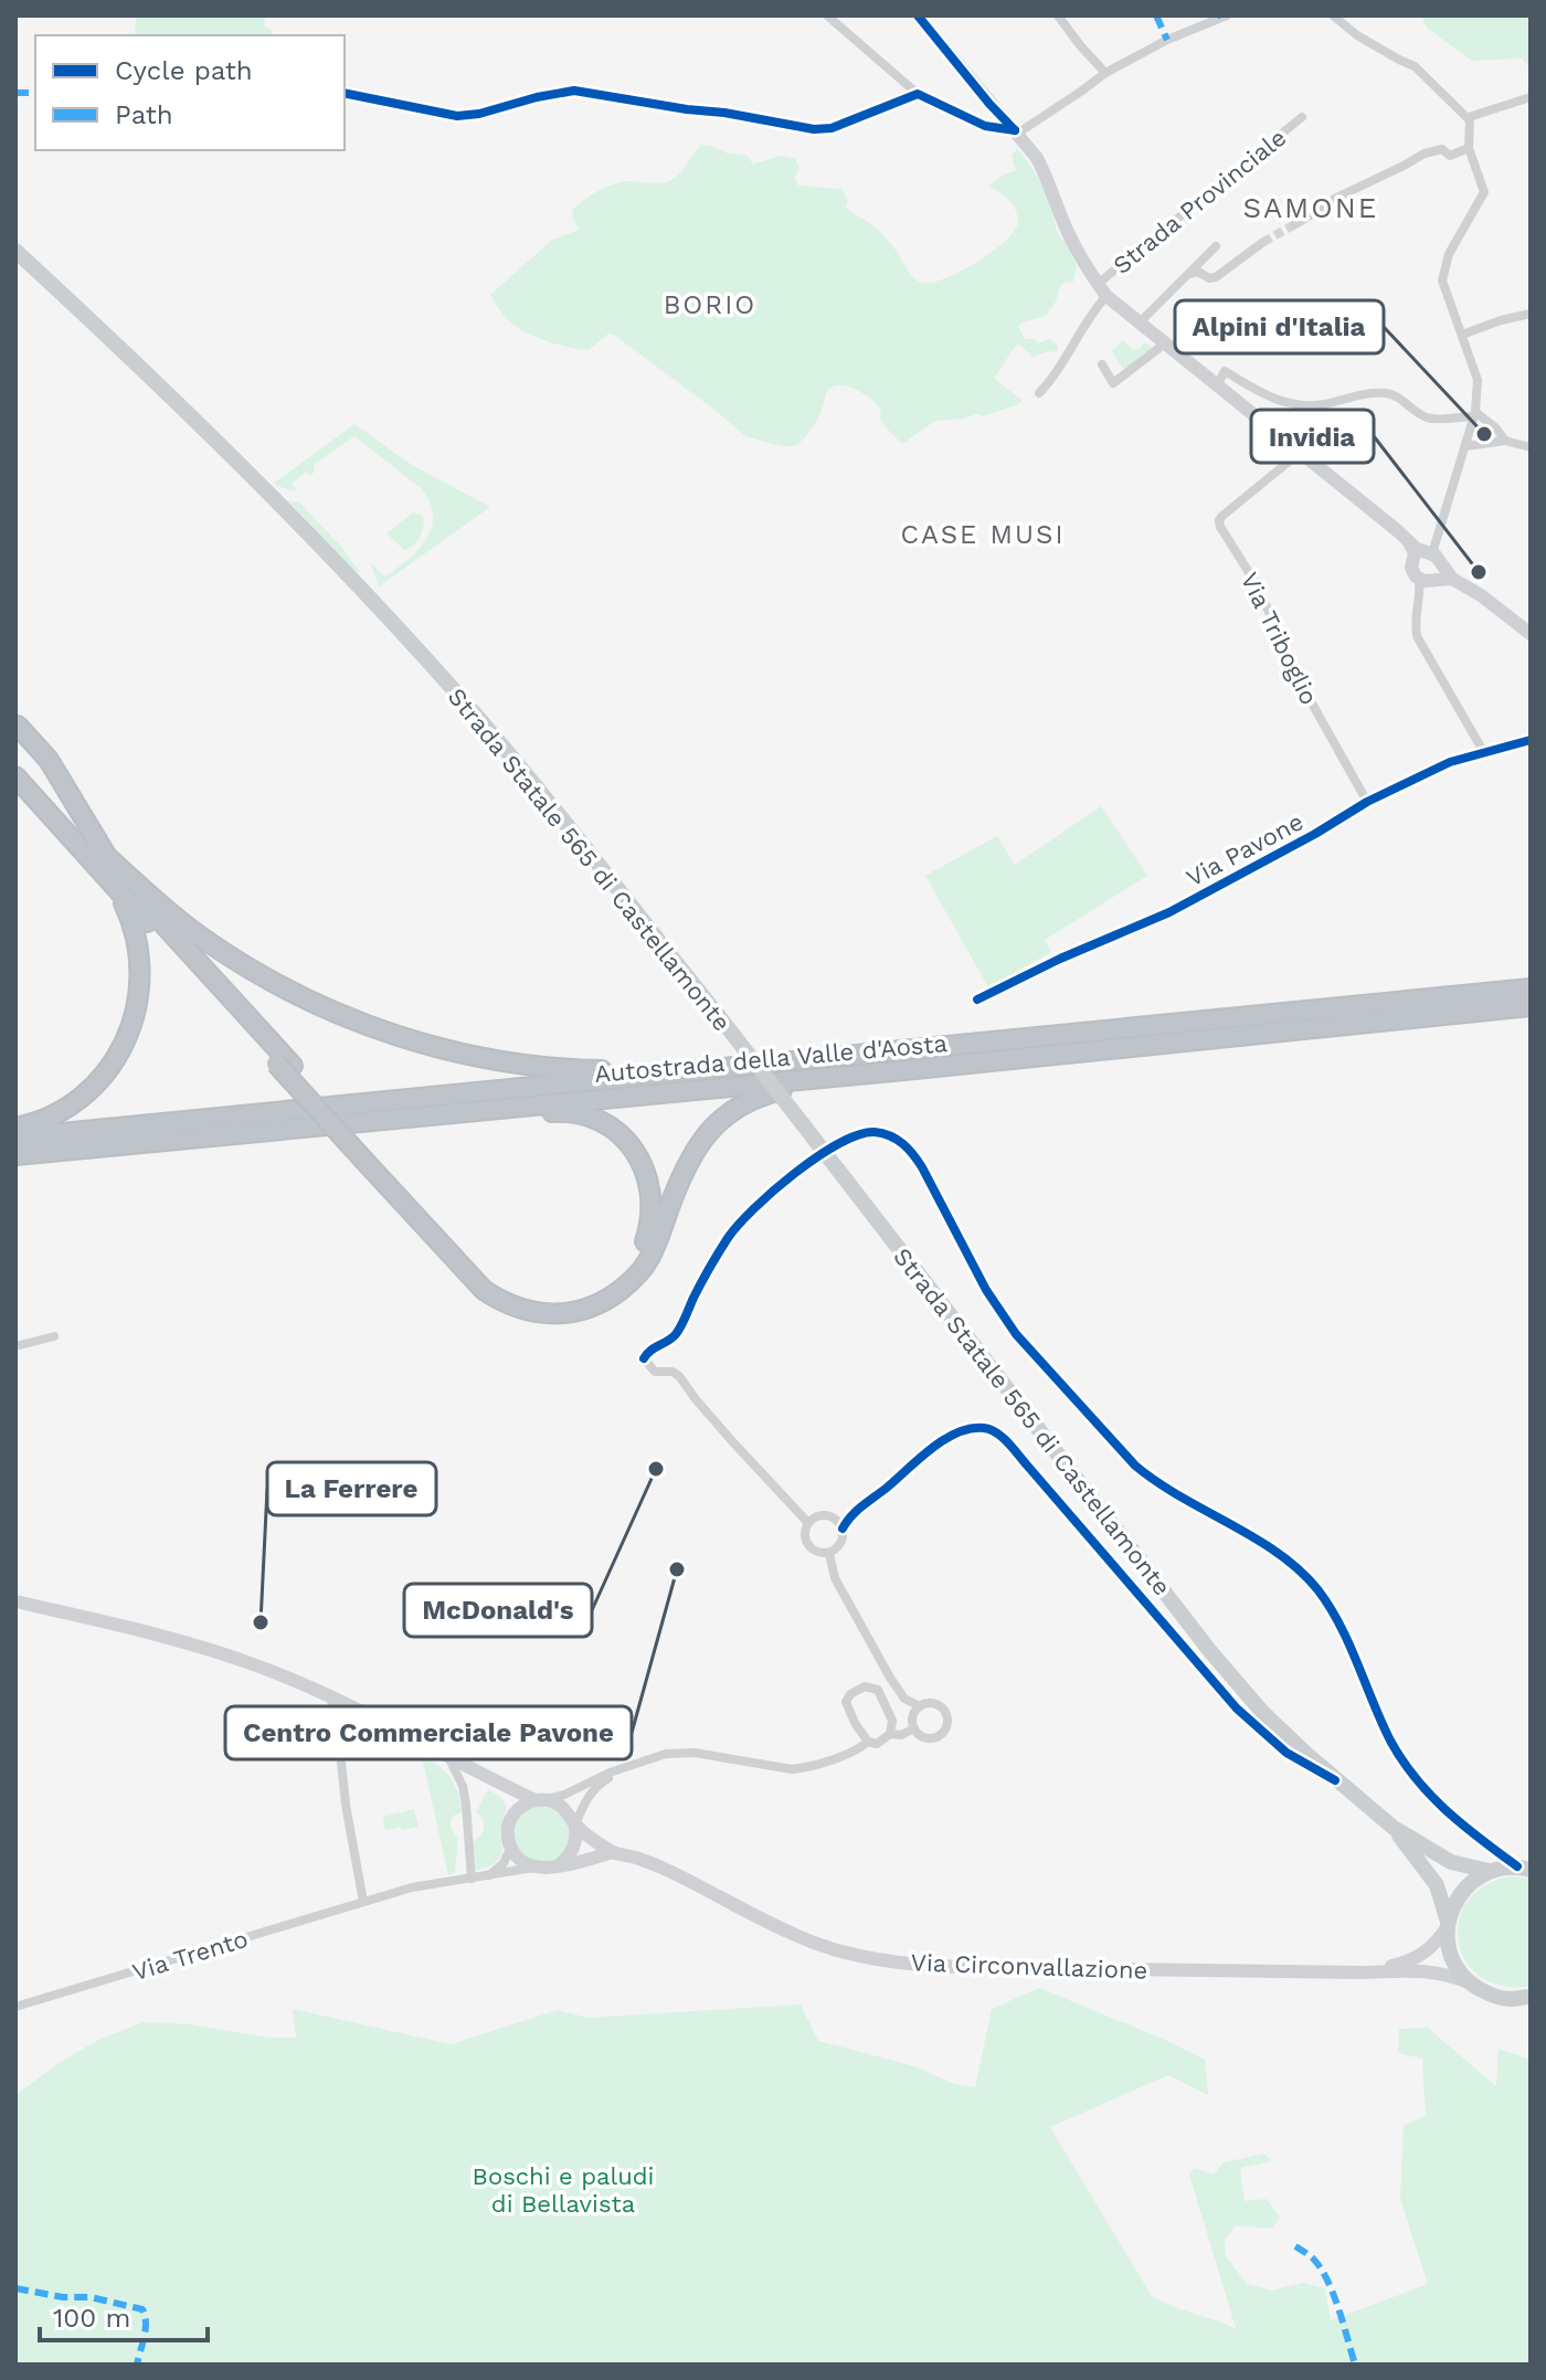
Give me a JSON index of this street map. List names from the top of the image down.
{
  "streets": {
    "highway": ["Autostrada della Valle d'Aosta"],
    "main road": ["Strada Statale 565 di Castellamonte", "Via Circonvallazione"],
    "street": [
      "Strada Provinciale",
      "Via Triboglio",
      "Via Pavone",
      "Via Trento"
    ]
  },
  "crossings": [
    ["Via Triboglio", "Via Pavone"],
    ["Via Trento", "Via Circonvallazione"]
  ],
  "districts": ["SAMONE", "BORIO", "CASE MUSI"],
  "parks": ["Boschi e paludi di Bellavista"],
  "places": [
    "Alpini d'Italia",
    "Invidia",
    "McDonald's",
    "Centro Commerciale Pavone",
    "La Ferrere"
  ],
  "legend": ["Cycle path", "Path"],
  "scale_bar": "100 m"
}
